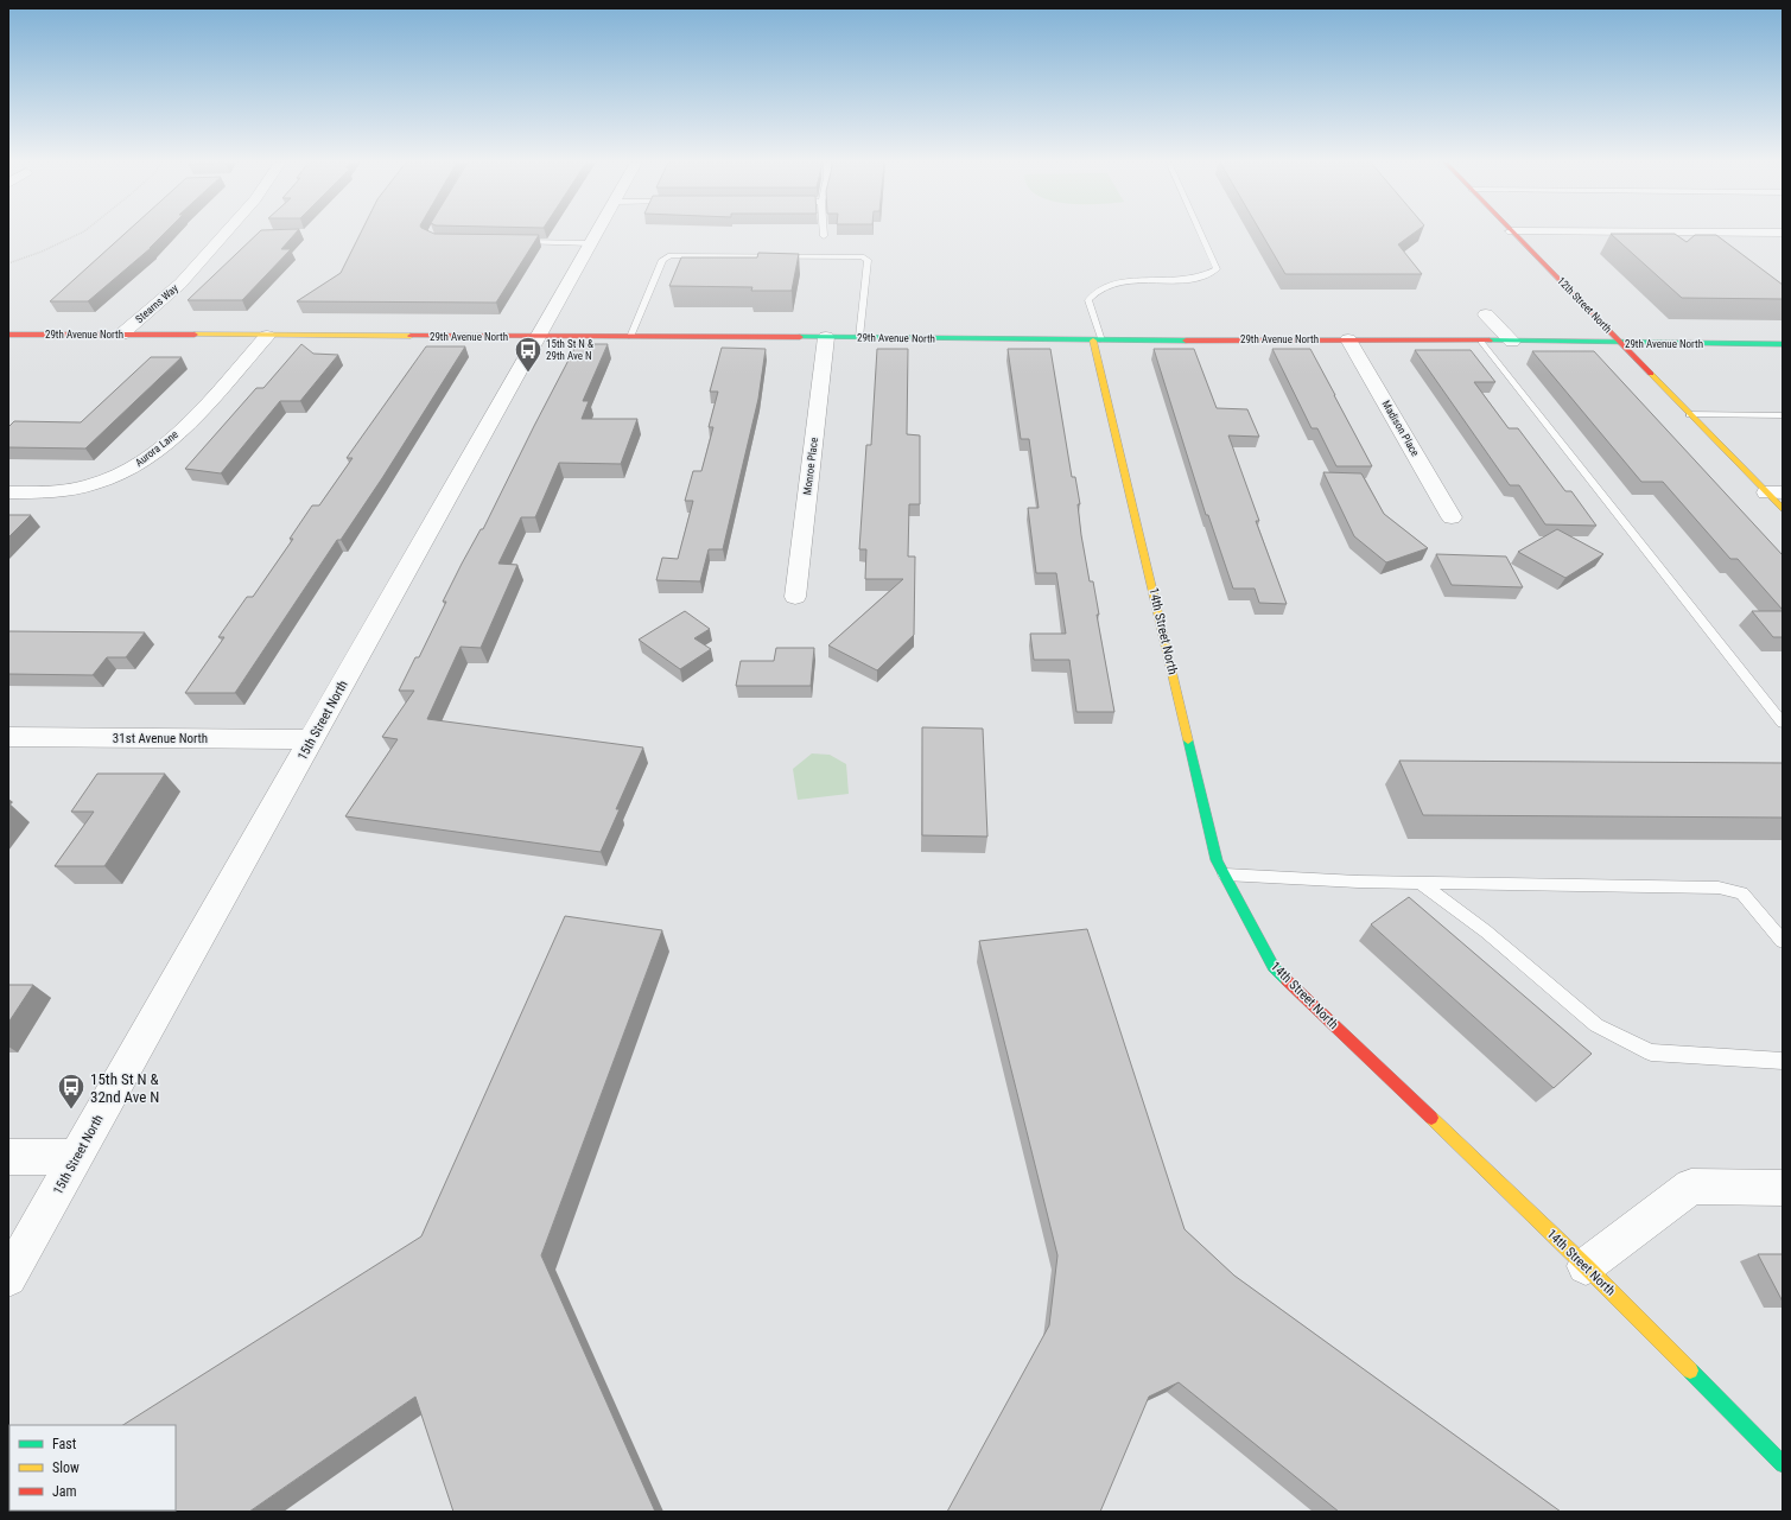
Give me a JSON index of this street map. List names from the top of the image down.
{
  "streets": {
    "street": [
      "Stearns Way",
      "12th Street North",
      "29th Avenue North",
      "Madison Place",
      "Aurora Lane",
      "Monroe Place",
      "14th Street North",
      "15th Street North",
      "31st Avenue North"
    ]
  },
  "crossings": [
    ["Stearns Way", "29th Avenue North"],
    ["12th Street North", "29th Avenue North"],
    ["29th Avenue North", "Madison Place"],
    ["29th Avenue North", "Aurora Lane"],
    ["29th Avenue North", "Monroe Place"],
    ["29th Avenue North", "14th Street North"],
    ["29th Avenue North", "15th Street North"],
    ["15th Street North", "31st Avenue North"]
  ],
  "places": {
    "bus stop": ["15th St N & 29th Ave N", "15th St N & 32nd Ave N"]
  },
  "legend": ["Fast", "Slow", "Jam"]
}
